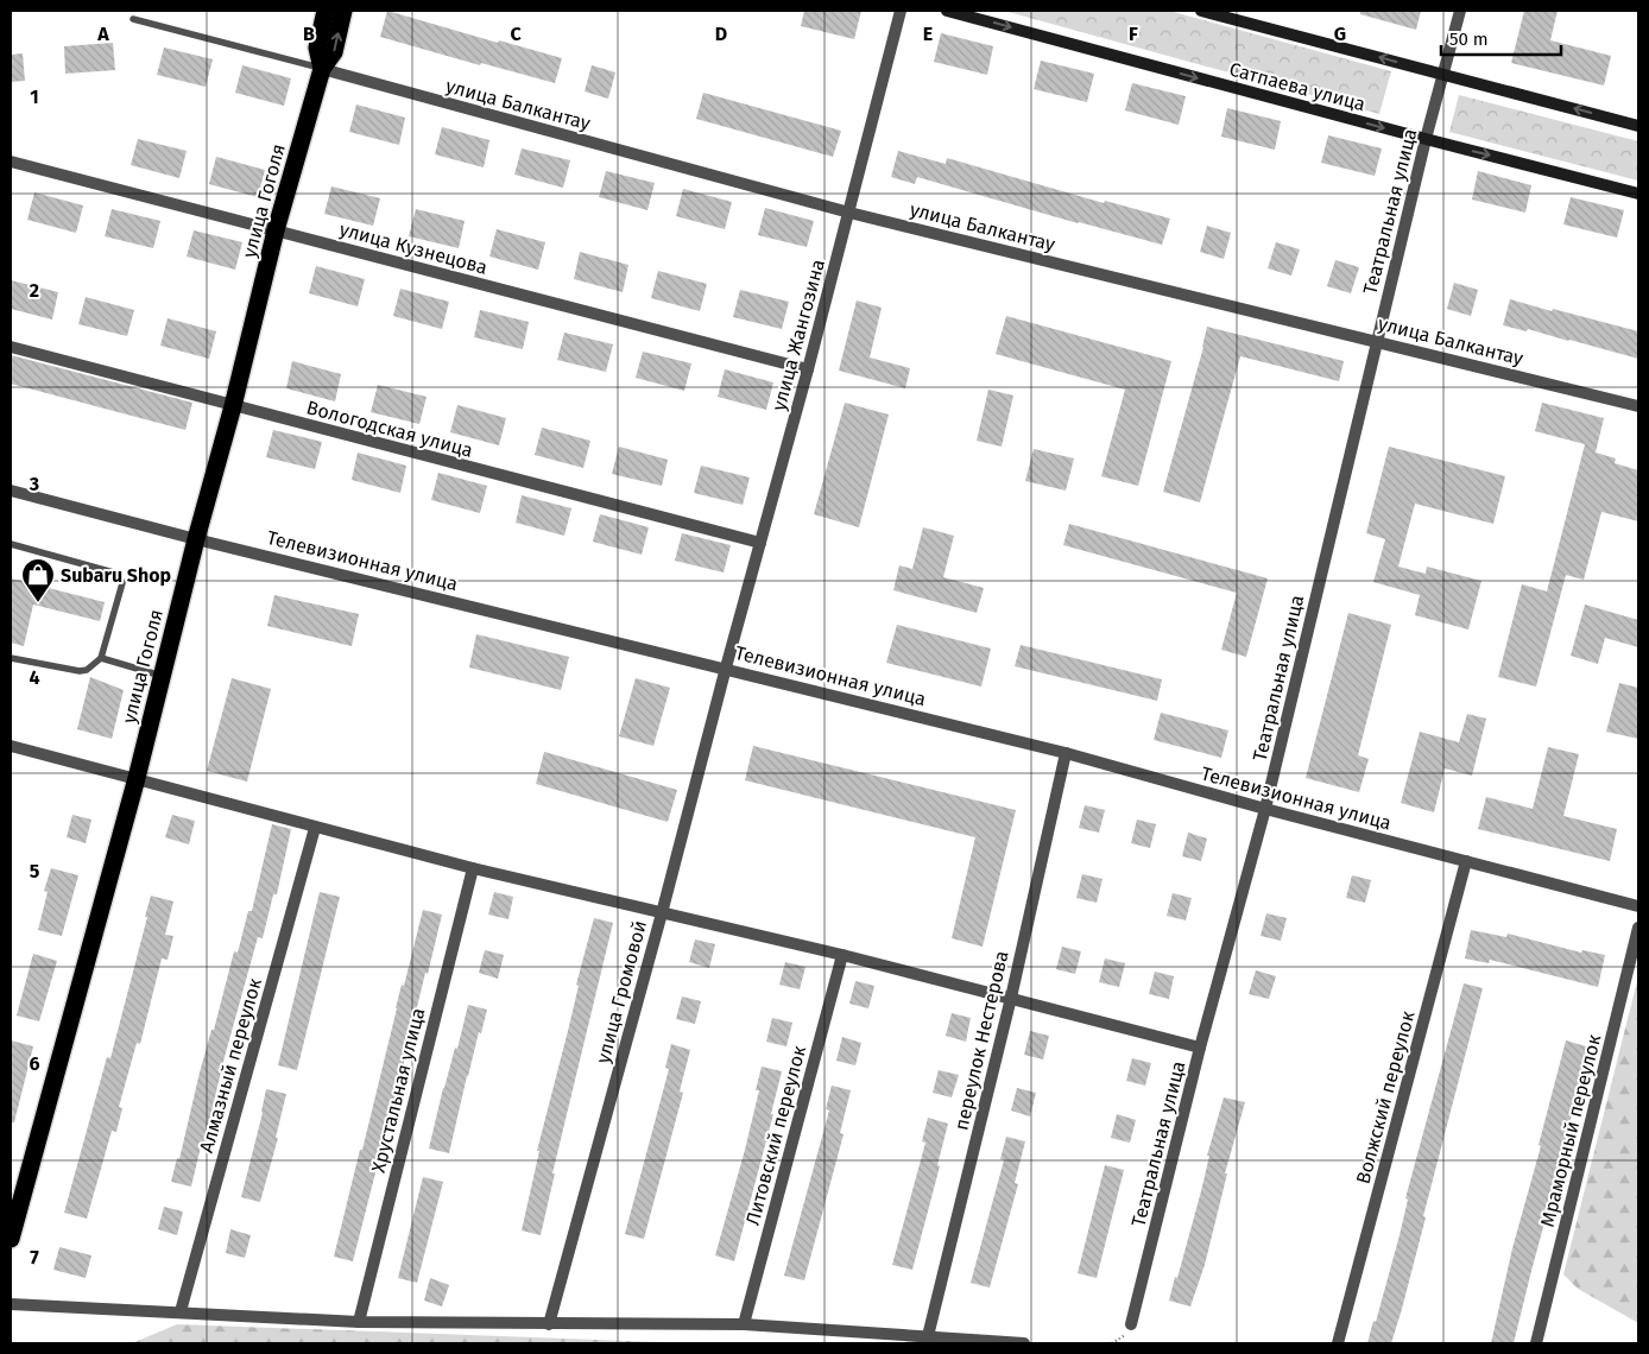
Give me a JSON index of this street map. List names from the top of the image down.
{
  "streets": {
    "highway": ["улица Гоголя"],
    "main road": ["Сатпаева улица"],
    "street": [
      "улица Балкантау",
      "Театральная улица",
      "улица Кузнецова",
      "улица Жангозина",
      "Вологодская улица",
      "Телевизионная улица",
      "улица Громовой",
      "переулок Нестерова",
      "Алмазный переулок",
      "Хрустальная улица",
      "Волжский переулок",
      "Мраморный переулок",
      "Литовский переулок"
    ]
  },
  "crossings": [
    ["Сатпаева улица", "Театральная улица"],
    ["улица Балкантау", "улица Гоголя"],
    ["улица Балкантау", "Театральная улица"],
    ["улица Балкантау", "улица Жангозина"],
    ["улица Гоголя", "улица Кузнецова"],
    ["улица Гоголя", "Вологодская улица"],
    ["улица Гоголя", "Телевизионная улица"],
    ["Театральная улица", "Телевизионная улица"],
    ["улица Кузнецова", "улица Жангозина"],
    ["улица Жангозина", "Вологодская улица"],
    ["улица Жангозина", "Телевизионная улица"],
    ["улица Жангозина", "улица Громовой"],
    ["Телевизионная улица", "улица Громовой"],
    ["Телевизионная улица", "переулок Нестерова"],
    ["Телевизионная улица", "Волжский переулок"]
  ],
  "places": {
    "shop": ["Subaru Shop"]
  },
  "scale_bar": "50 m",
  "grid": {
    "columns": [
      "A",
      "B",
      "C",
      "D",
      "E",
      "F",
      "G"
    ],
    "rows": [
      "1",
      "2",
      "3",
      "4",
      "5",
      "6",
      "7"
    ]
  }
}
